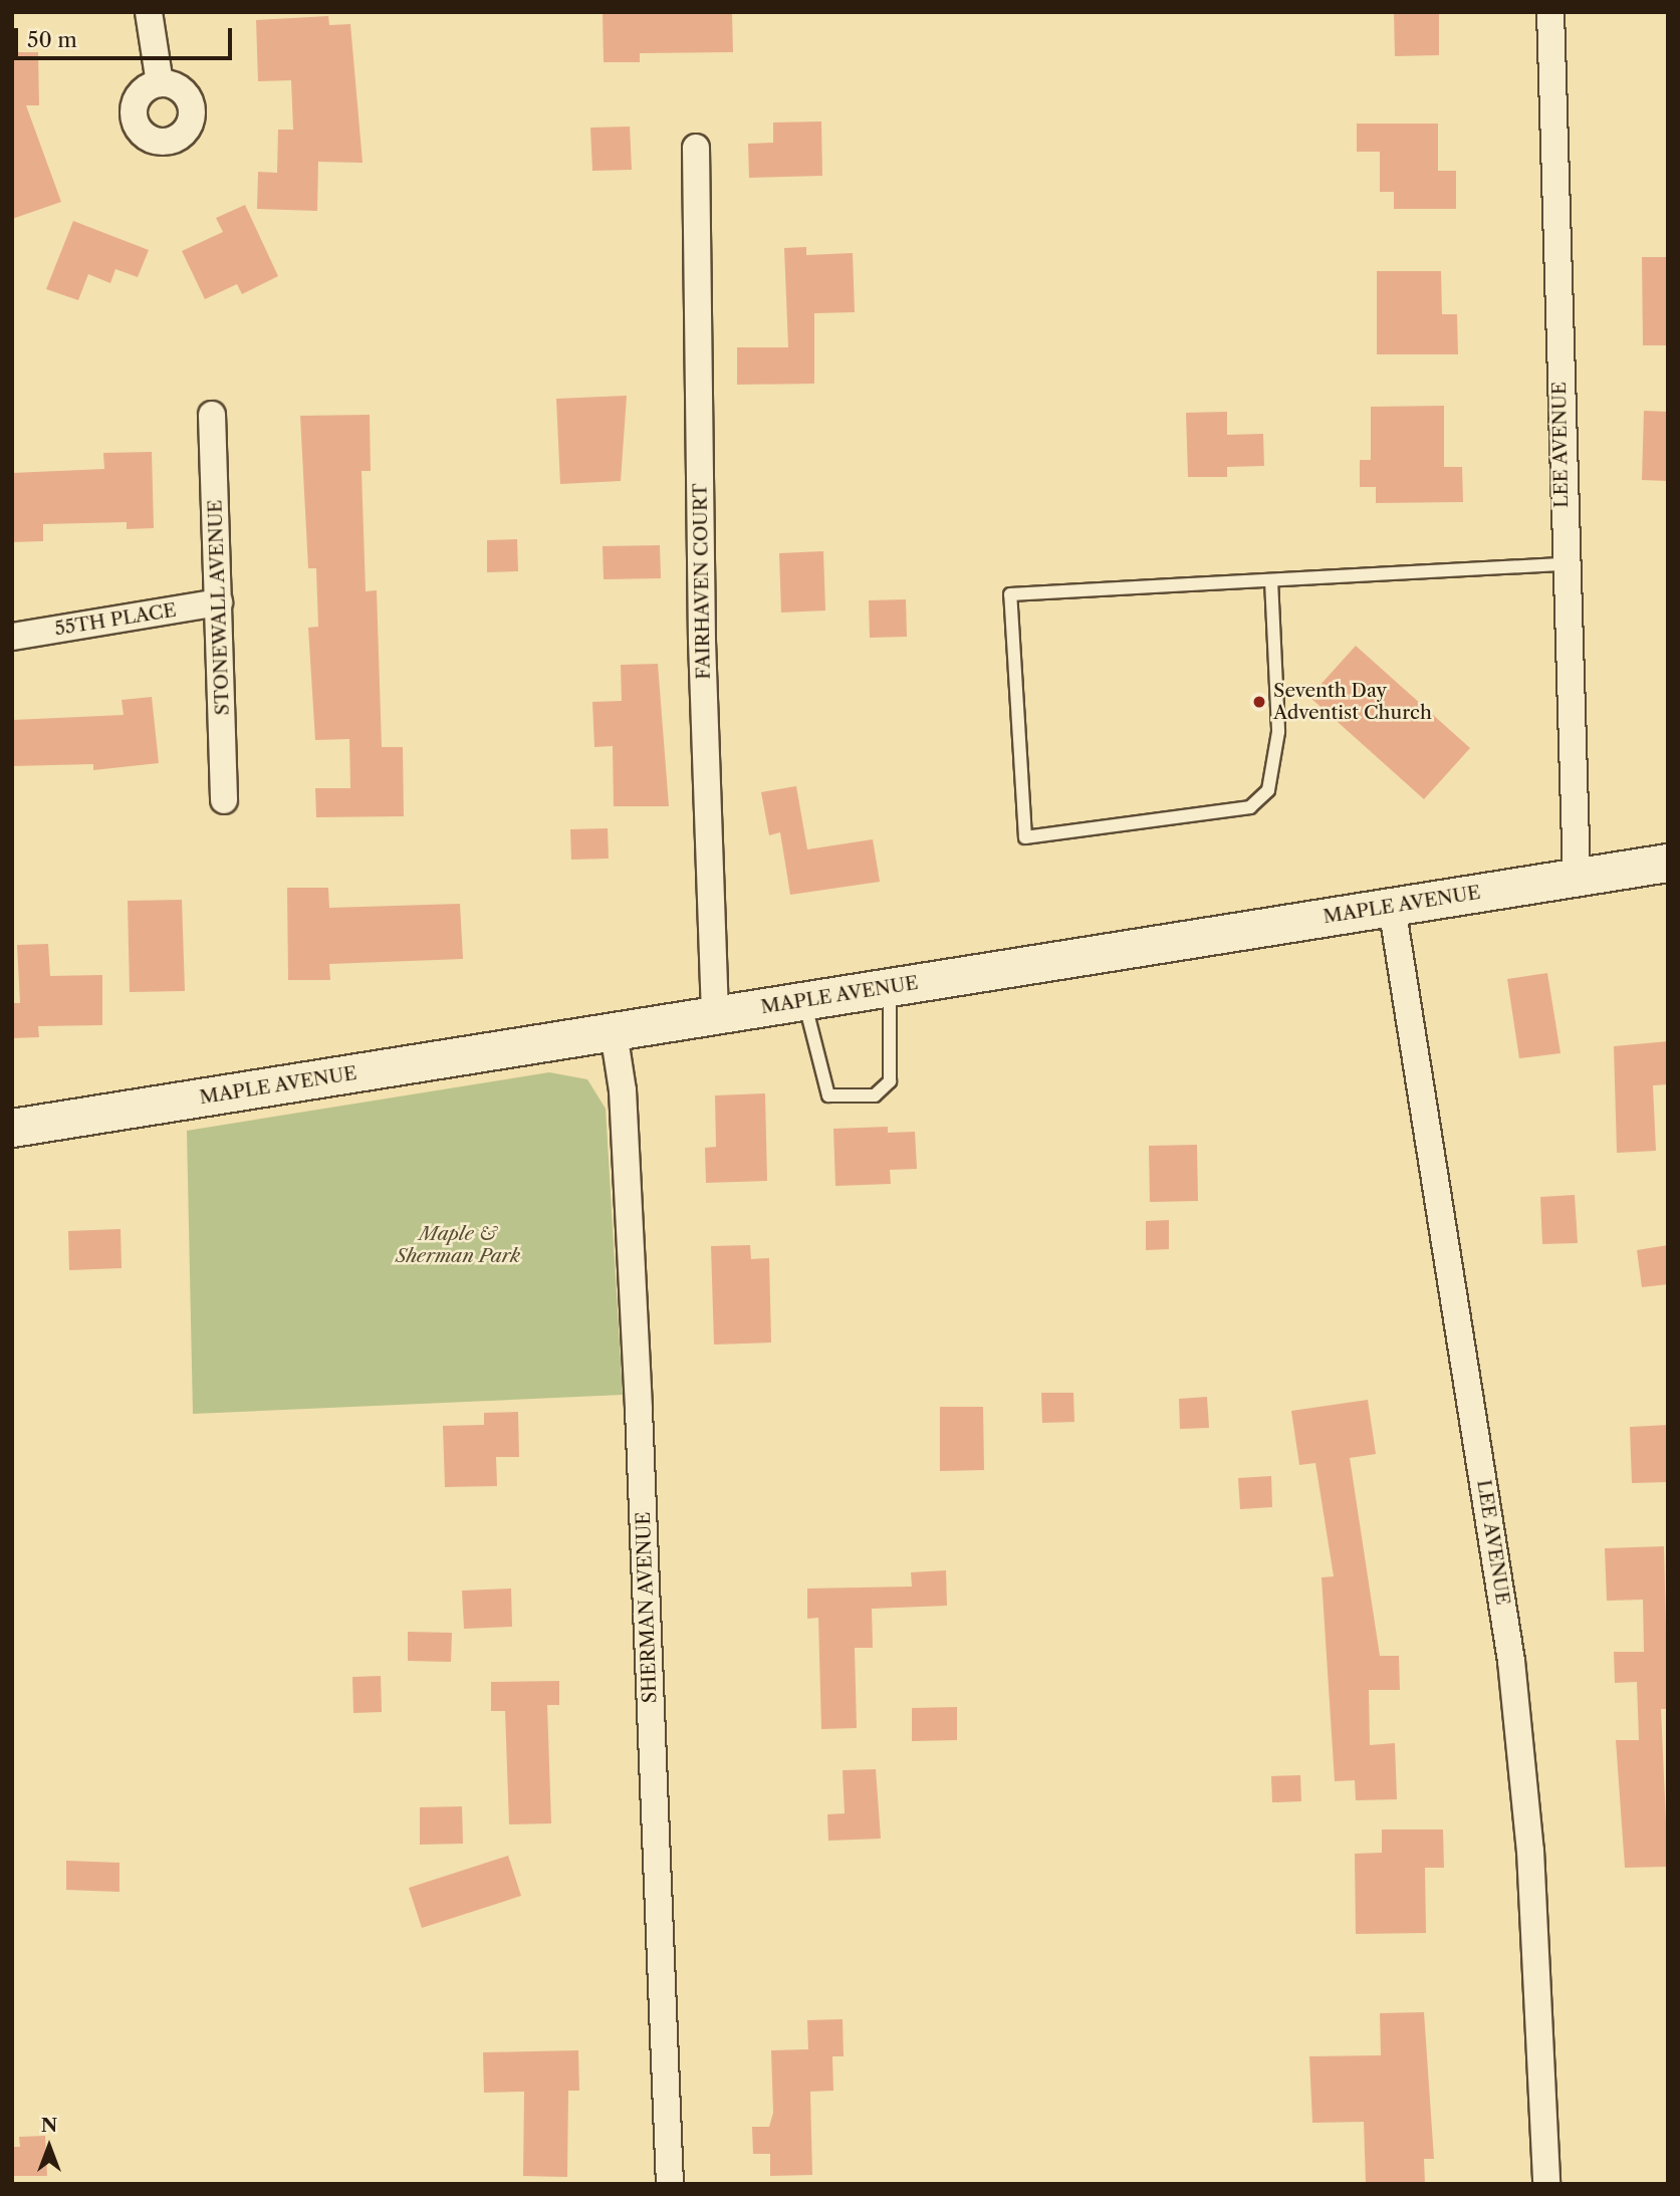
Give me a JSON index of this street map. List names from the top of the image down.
{
  "streets": {
    "main road": ["MAPLE AVENUE"],
    "street": [
      "LEE AVENUE",
      "FAIRHAVEN COURT",
      "STONEWALL AVENUE",
      "55TH PLACE",
      "SHERMAN AVENUE"
    ]
  },
  "crossings": [
    ["LEE AVENUE", "MAPLE AVENUE"],
    ["FAIRHAVEN COURT", "MAPLE AVENUE"],
    ["STONEWALL AVENUE", "55TH PLACE"],
    ["MAPLE AVENUE", "SHERMAN AVENUE"]
  ],
  "parks": ["Maple & Sherman Park"],
  "places": ["Seventh Day Adventist Church"],
  "scale_bar": "50 m",
  "north": "top"
}
